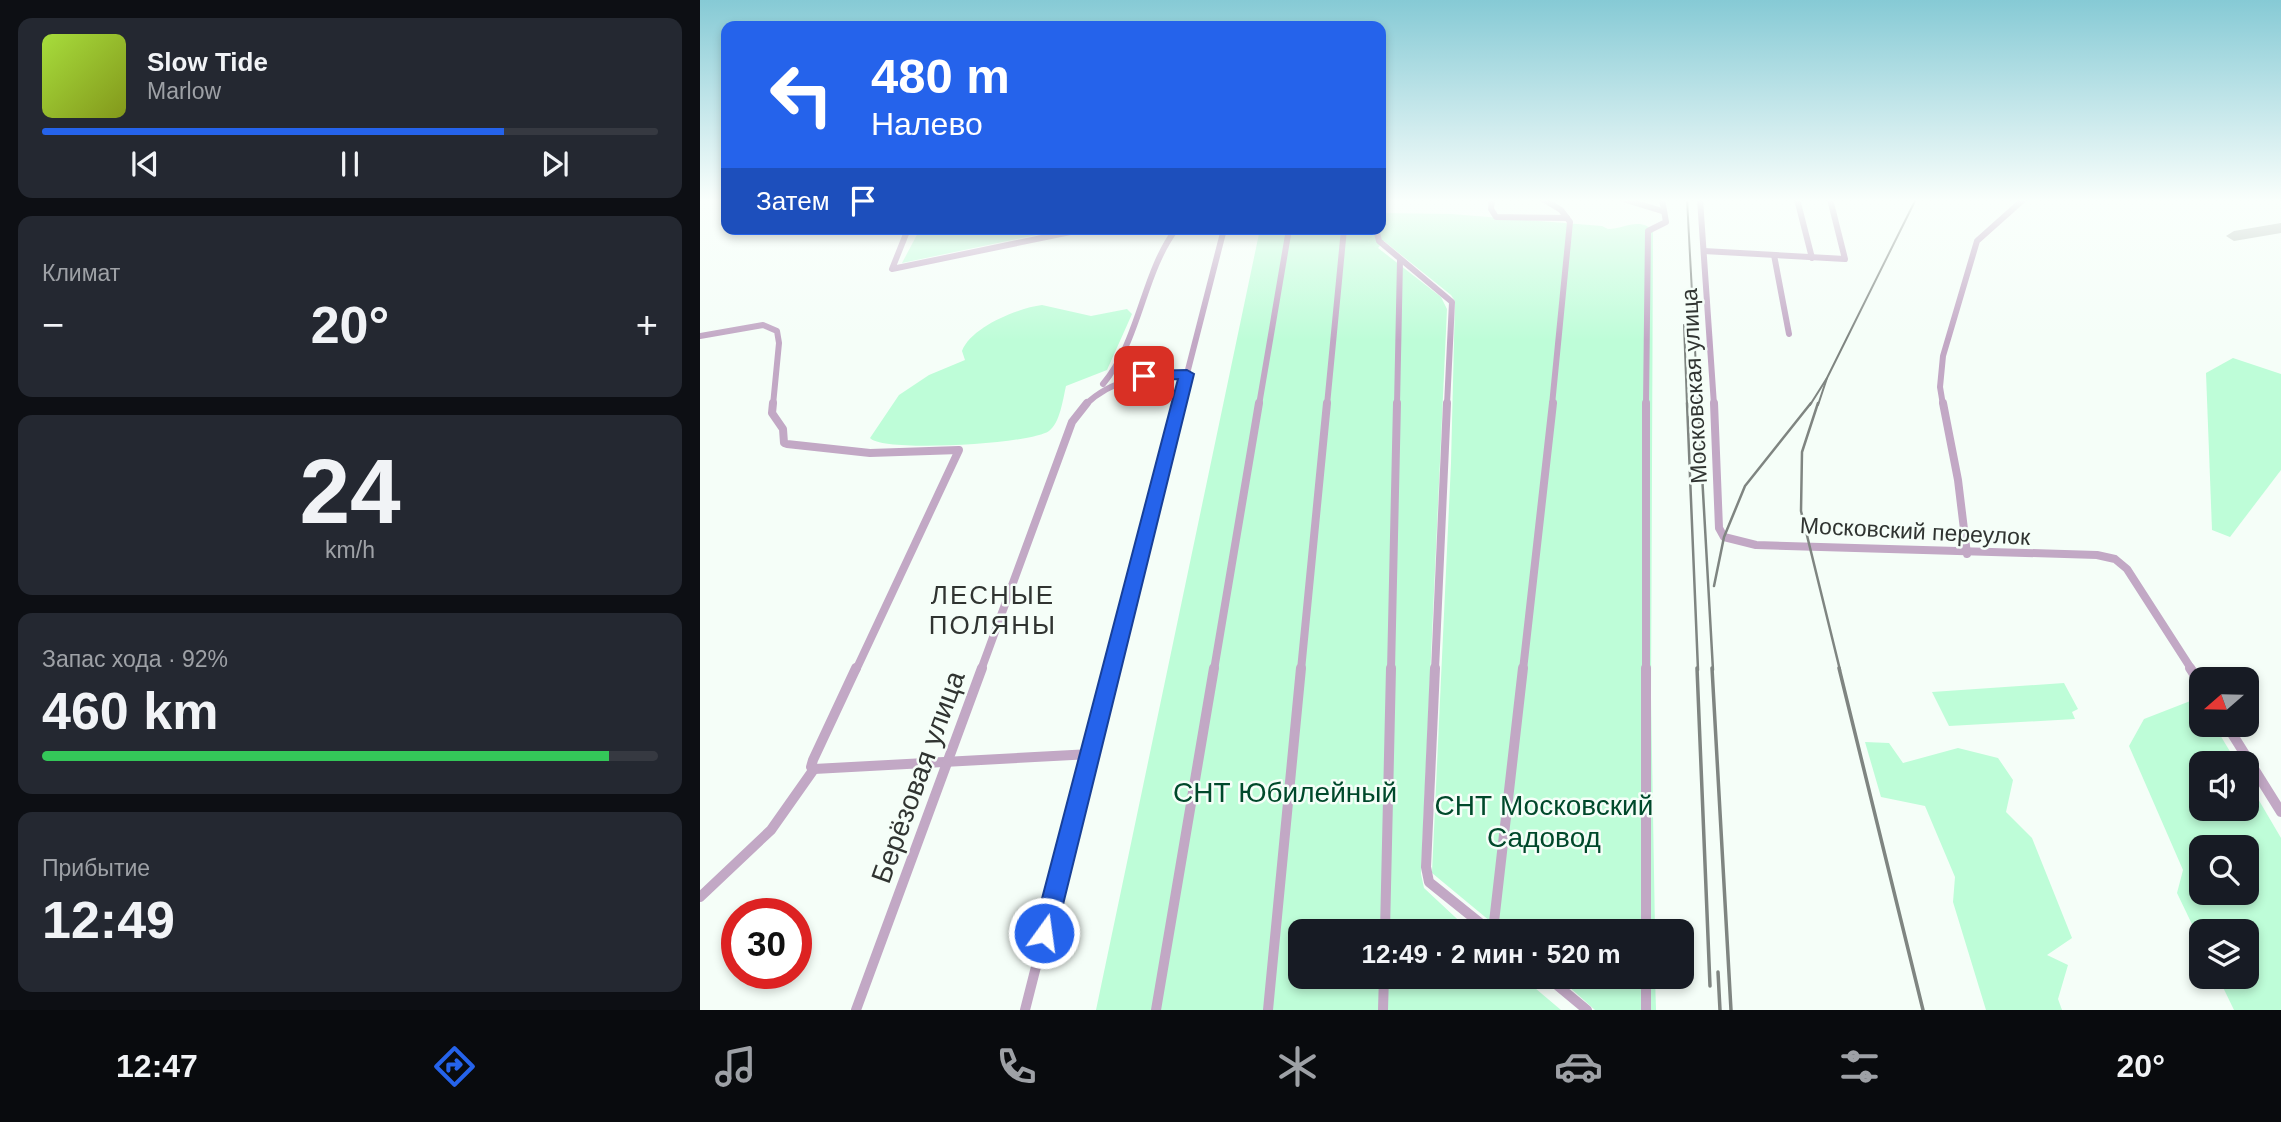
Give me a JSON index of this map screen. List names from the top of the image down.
{
  "streets": {
    "street": ["Московская улица", "Московский переулок", "Берёзовая улица"]
  },
  "crossings": [
    ["Московская улица", "Московский переулок"]
  ],
  "districts": ["ЛЕСНЫЕ ПОЛЯНЫ"],
  "parks": ["СНТ Юбилейный", "СНТ Московский Садовод"],
  "north": "left",
  "page": {
    "turn": ["480 m", "Налево"],
    "song": ["Slow Tide", "Marlow"],
    "then": "Затем",
    "tile": [
      "Климат",
      ["24", "km/h"],
      ["Запас хода · 92%", "460 km"],
      ["Прибытие", "12:49"]
    ],
    "heat": ["−", "20°", "+"],
    "limit": "30",
    "trip": "12:49 · 2 мин · 520 m",
    "tabs": ["12:47", "20°"]
  }
}
